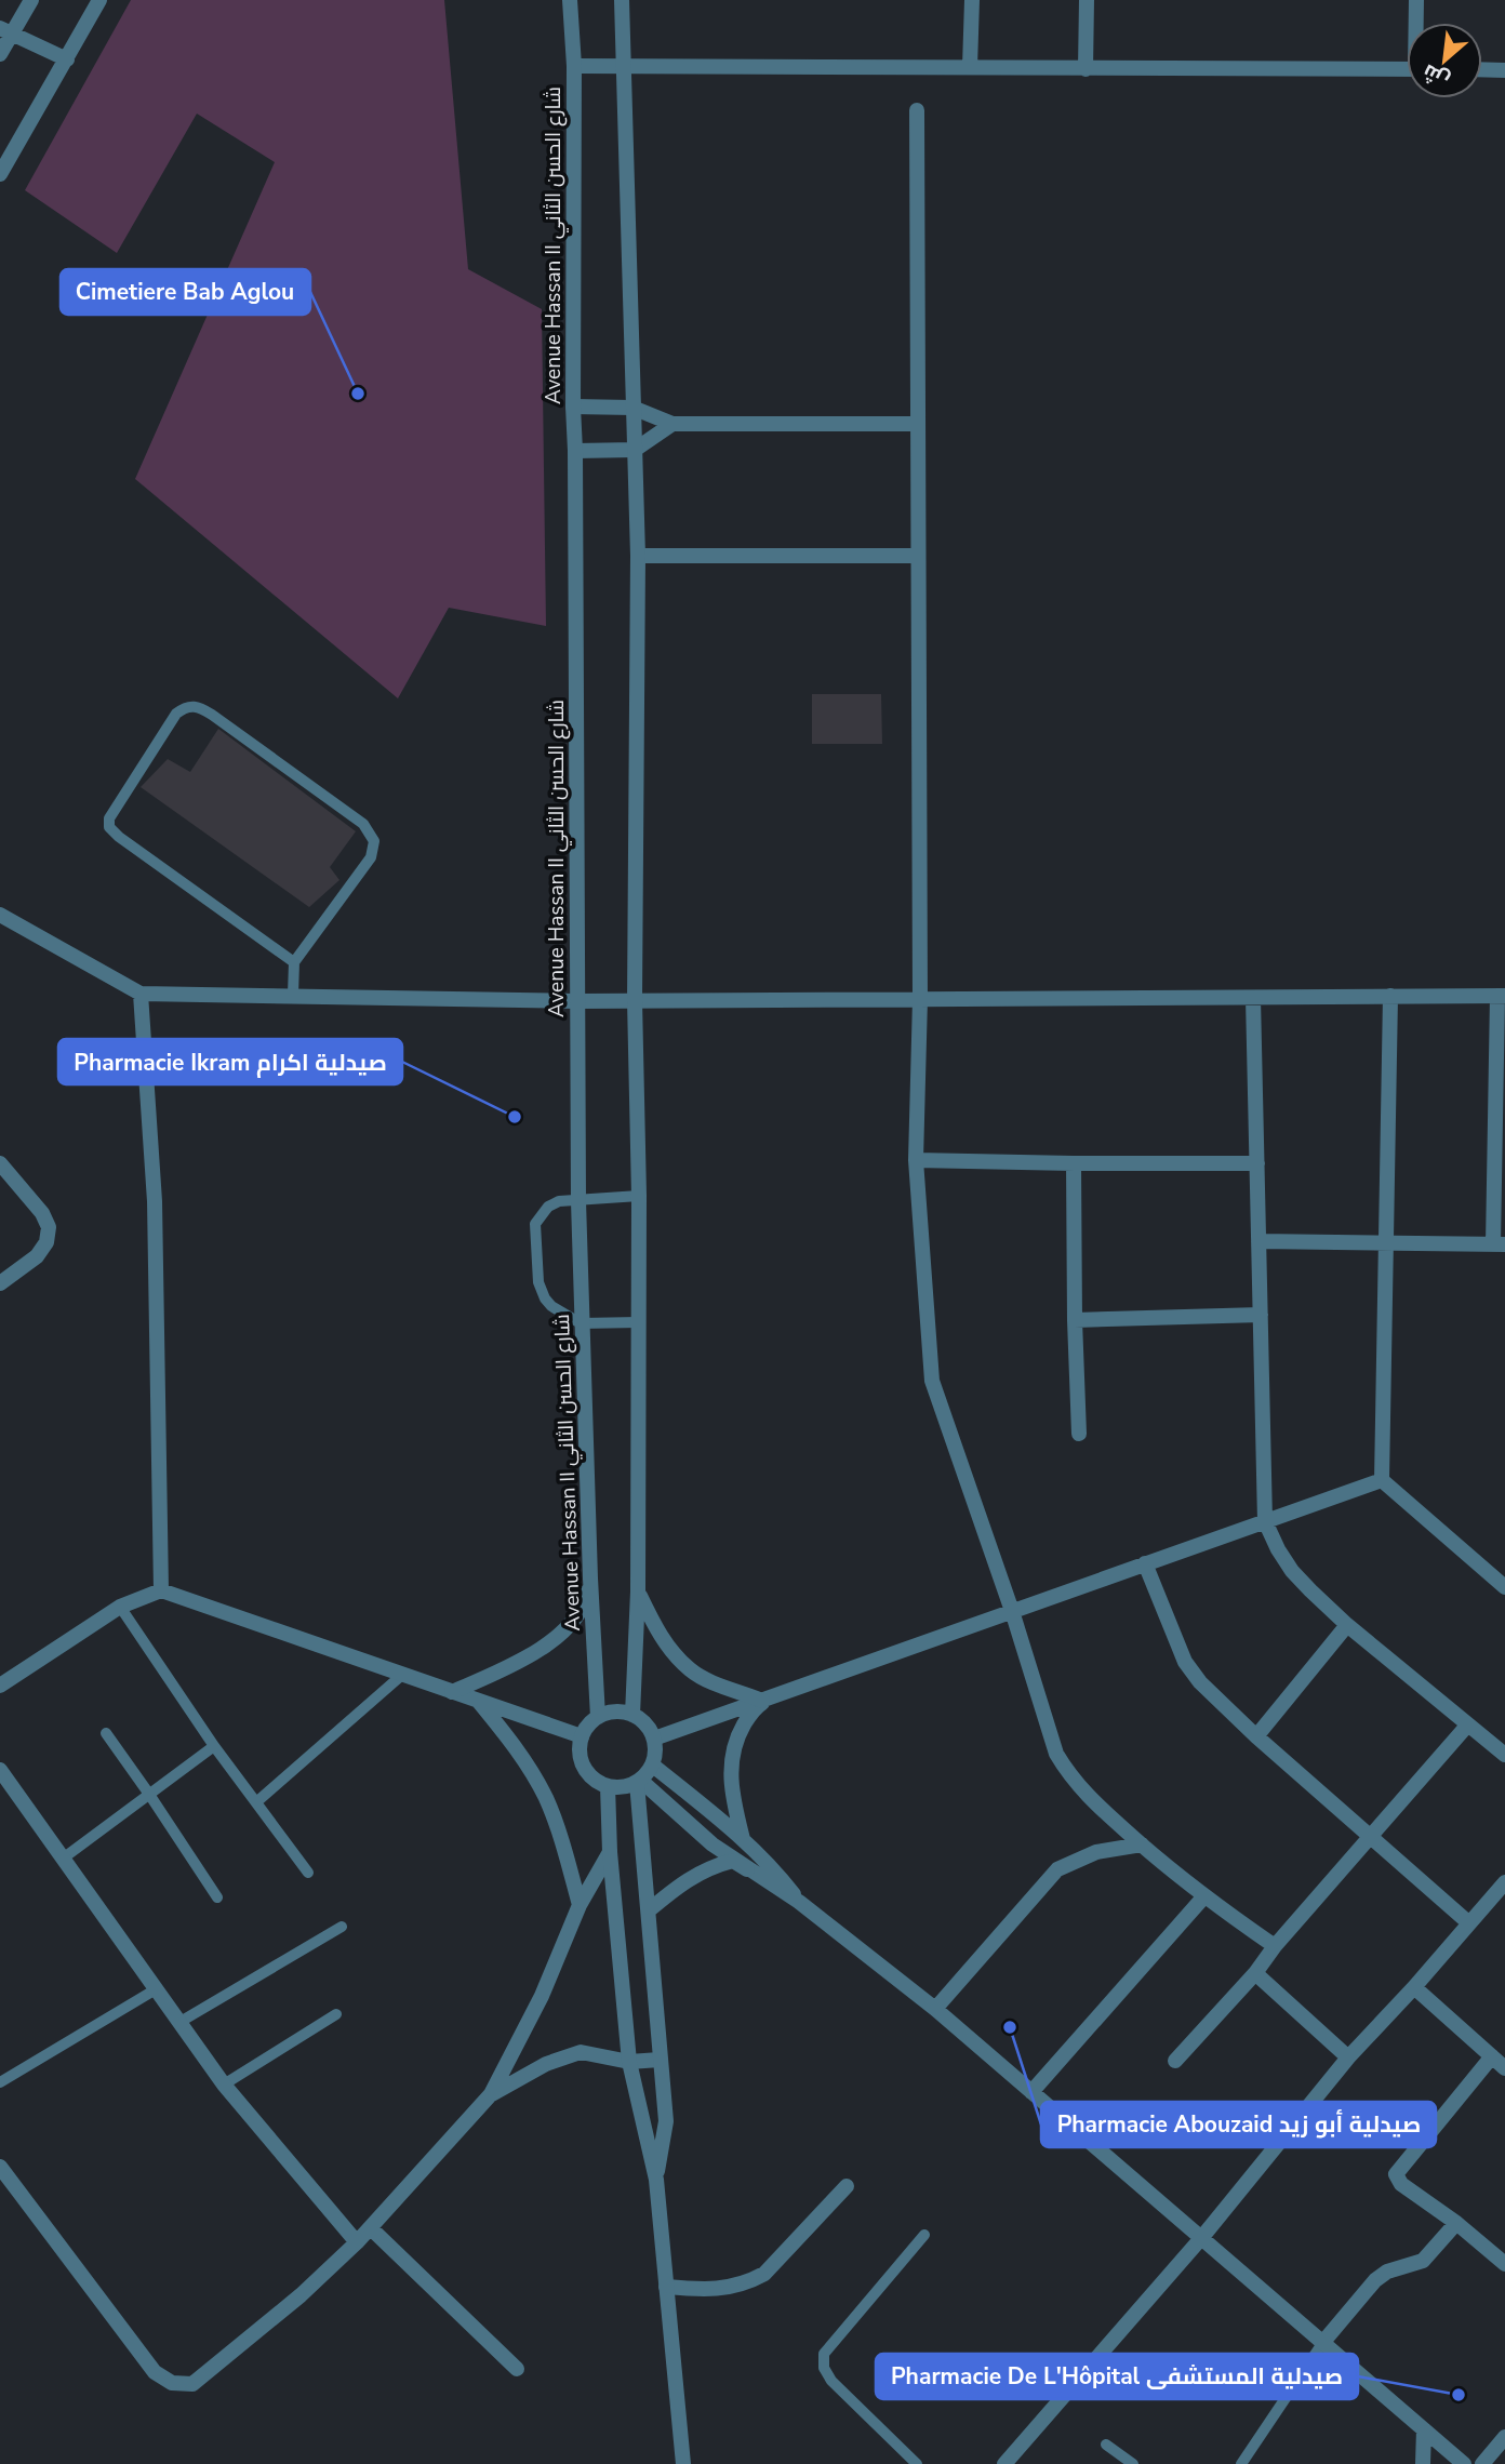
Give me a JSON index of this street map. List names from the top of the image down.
{
  "streets": {
    "street": ["Avenue Hassan II شارع الحسن الثاني"]
  },
  "places": [
    "Cimetiere Bab Aglou",
    "Pharmacie Ikram صيدلية اكرام",
    "Pharmacie Abouzaid صيدلية أبو زيد",
    "Pharmacie De L'Hôpital صيدلية المستشفى"
  ],
  "north": "bottom left"
}
